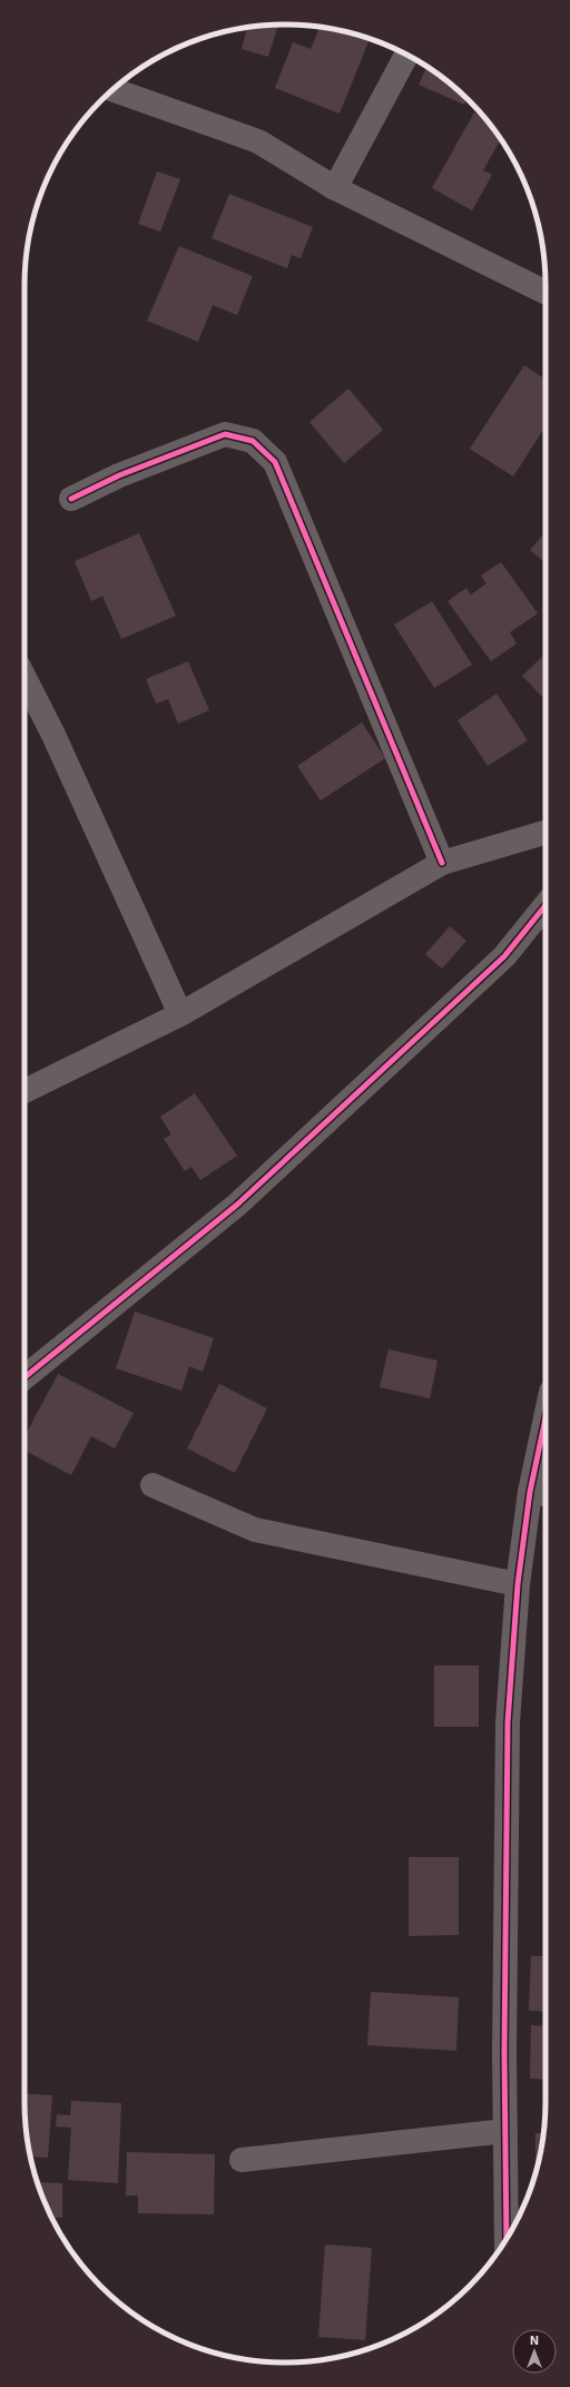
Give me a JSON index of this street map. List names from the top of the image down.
{
  "north": "top"
}
